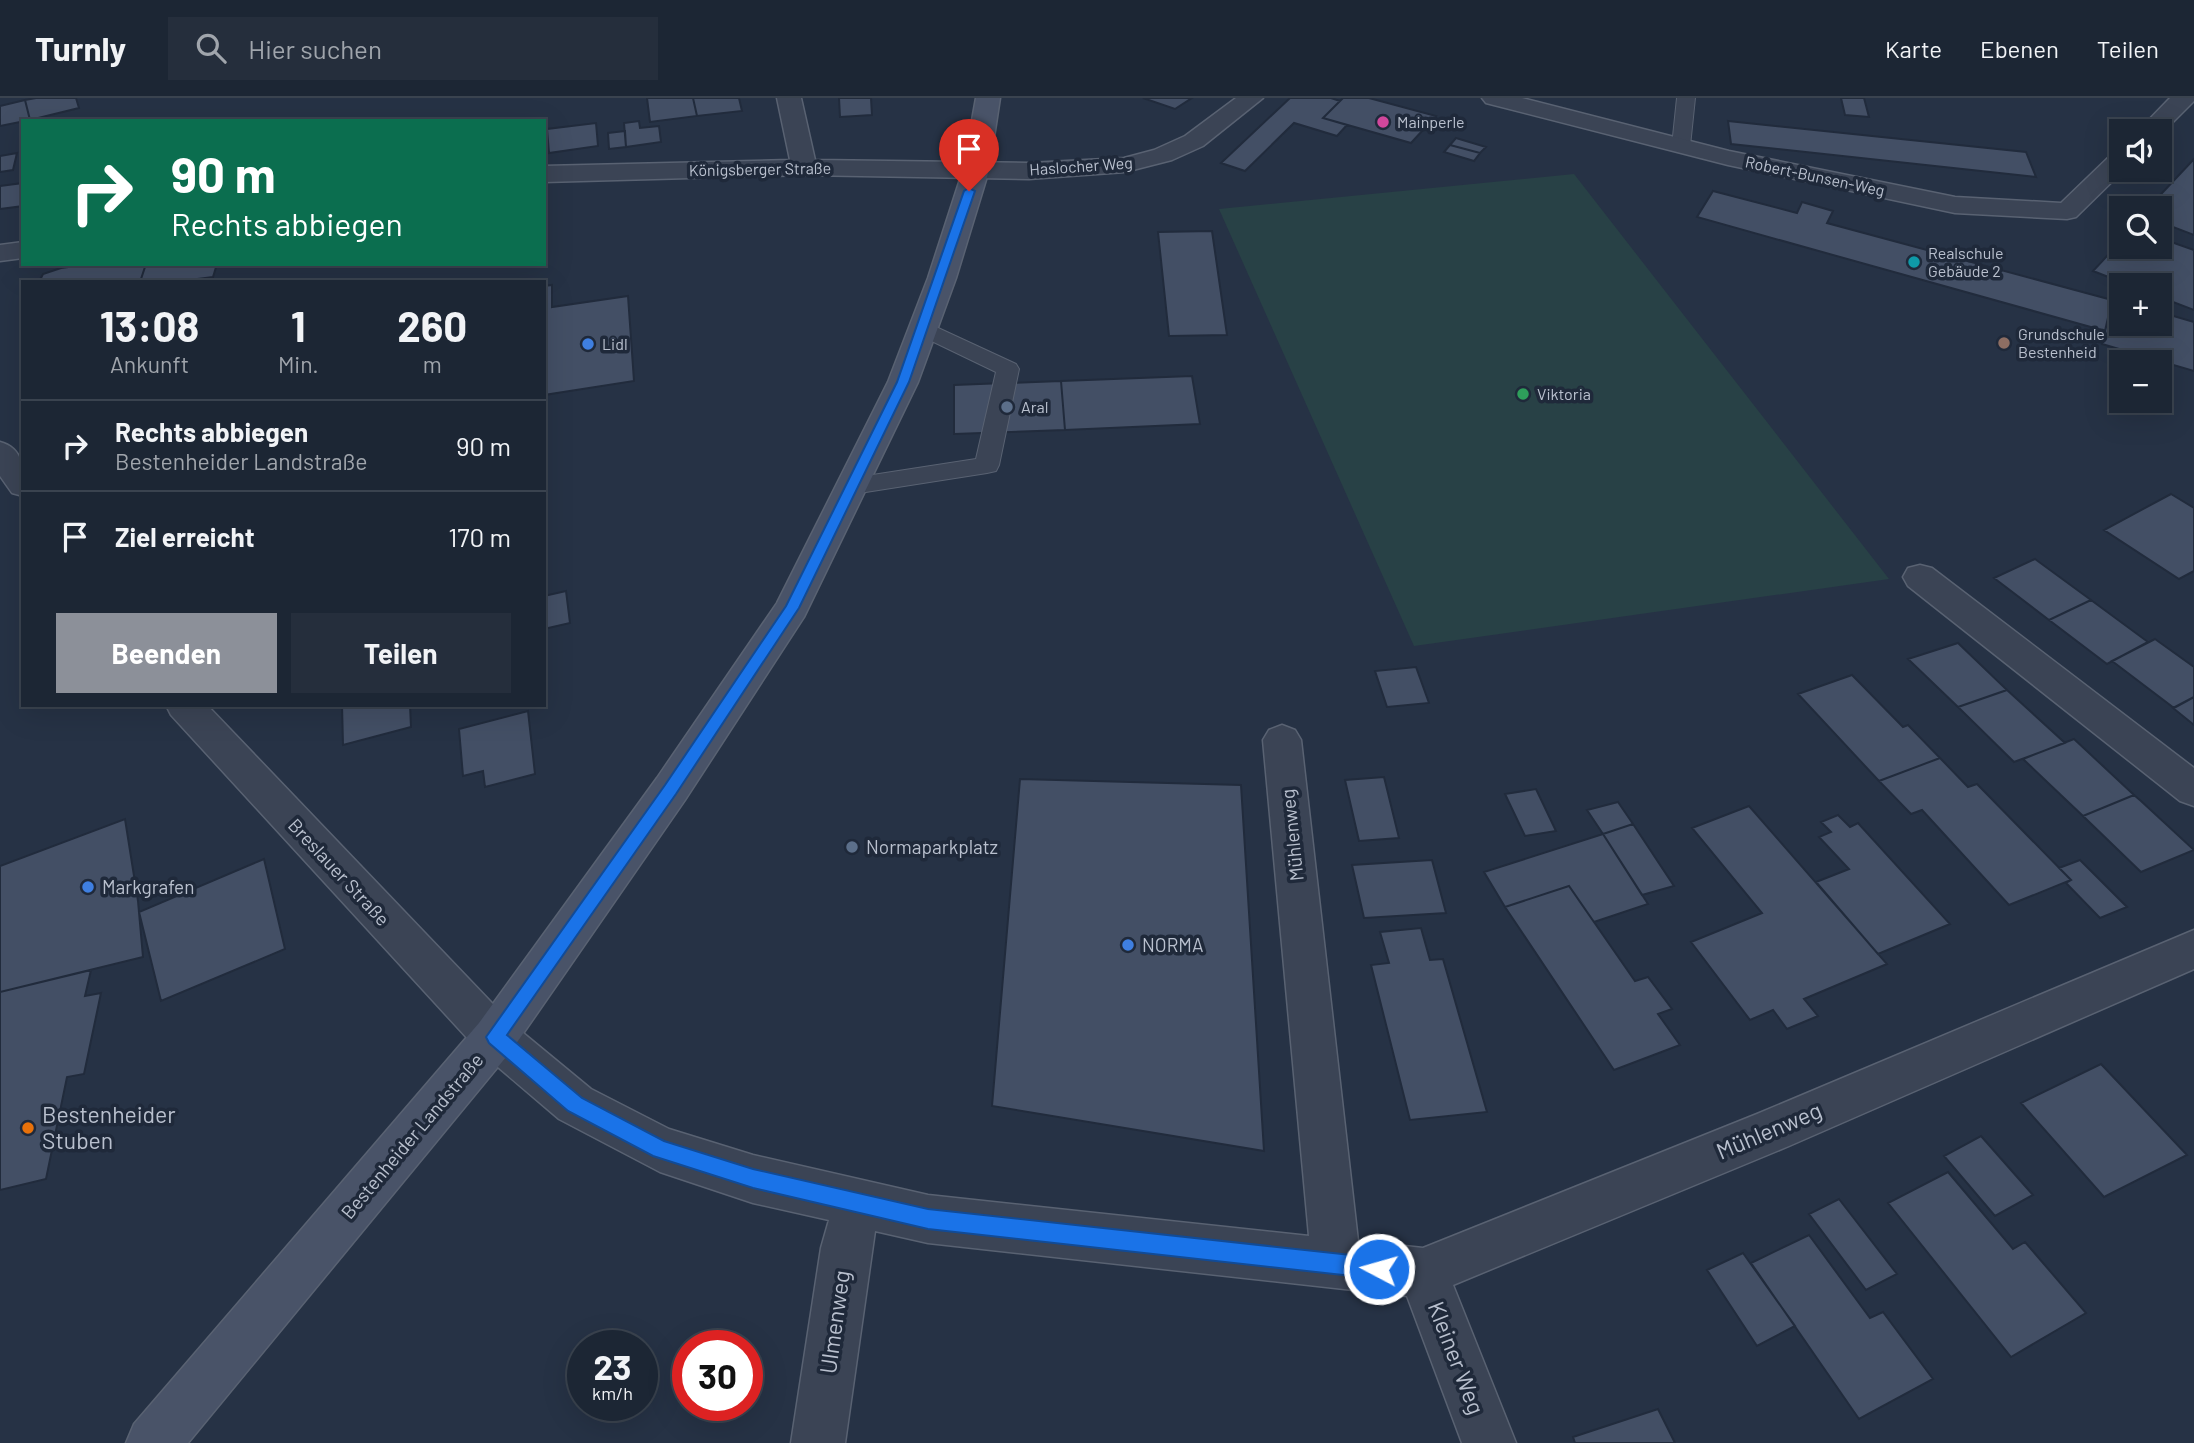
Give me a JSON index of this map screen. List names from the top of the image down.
{
  "streets": {
    "main road": ["Bestenheider Landstraße"],
    "street": [
      "Haslocher Weg",
      "Königsberger Straße",
      "Robert-Bunsen-Weg",
      "Mühlenweg",
      "Breslauer Straße",
      "Ulmenweg",
      "Kleiner Weg"
    ]
  },
  "crossings": [
    ["Haslocher Weg", "Königsberger Straße"],
    ["Haslocher Weg", "Bestenheider Landstraße"],
    ["Königsberger Straße", "Bestenheider Landstraße"],
    ["Mühlenweg", "Breslauer Straße"],
    ["Mühlenweg", "Bestenheider Landstraße"],
    ["Mühlenweg", "Ulmenweg"],
    ["Mühlenweg", "Kleiner Weg"],
    ["Breslauer Straße", "Bestenheider Landstraße"]
  ],
  "places": [
    "Mainperle",
    "Realschule Gebäude 2",
    "Grundschule Bestenheid",
    "Lidl",
    "Viktoria",
    "Aral",
    "Normaparkplatz",
    "Markgrafen",
    "NORMA",
    "Bestenheider Stuben"
  ],
  "page": {
    "header": "Turnly",
    "search": "Hier suchen",
    "nav": ["Karte", "Ebenen", "Teilen"],
    "map_buttons": ["+", "−"],
    "turn": ["90 m", "Rechts abbiegen"],
    "eta": [
      "13:08",
      "Ankunft",
      "1",
      "Min.",
      "260",
      "m"
    ],
    "list": [
      {
        "name": "Rechts abbiegen",
        "note": "Bestenheider Landstraße",
        "value": "90 m"
      },
      {
        "name": "Ziel erreicht",
        "value": "170 m"
      }
    ],
    "buttons": ["Beenden", "Teilen"],
    "speed": "23 km/h",
    "limit": "30"
  }
}
